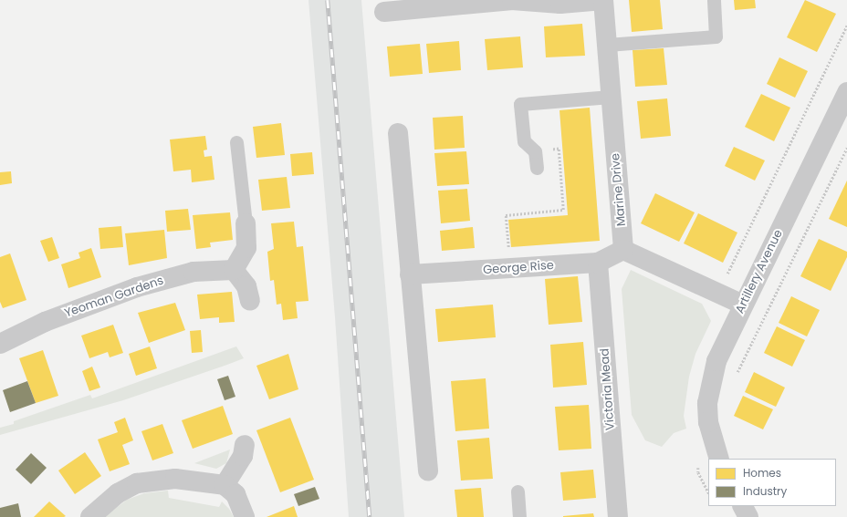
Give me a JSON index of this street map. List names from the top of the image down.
{
  "streets": {
    "street": [
      "Marine Drive",
      "George Rise",
      "Artillery Avenue",
      "Yeoman Gardens",
      "Victoria Mead"
    ]
  },
  "crossings": [
    ["Marine Drive", "George Rise"],
    ["George Rise", "Victoria Mead"]
  ],
  "legend": ["Homes", "Industry"]
}
